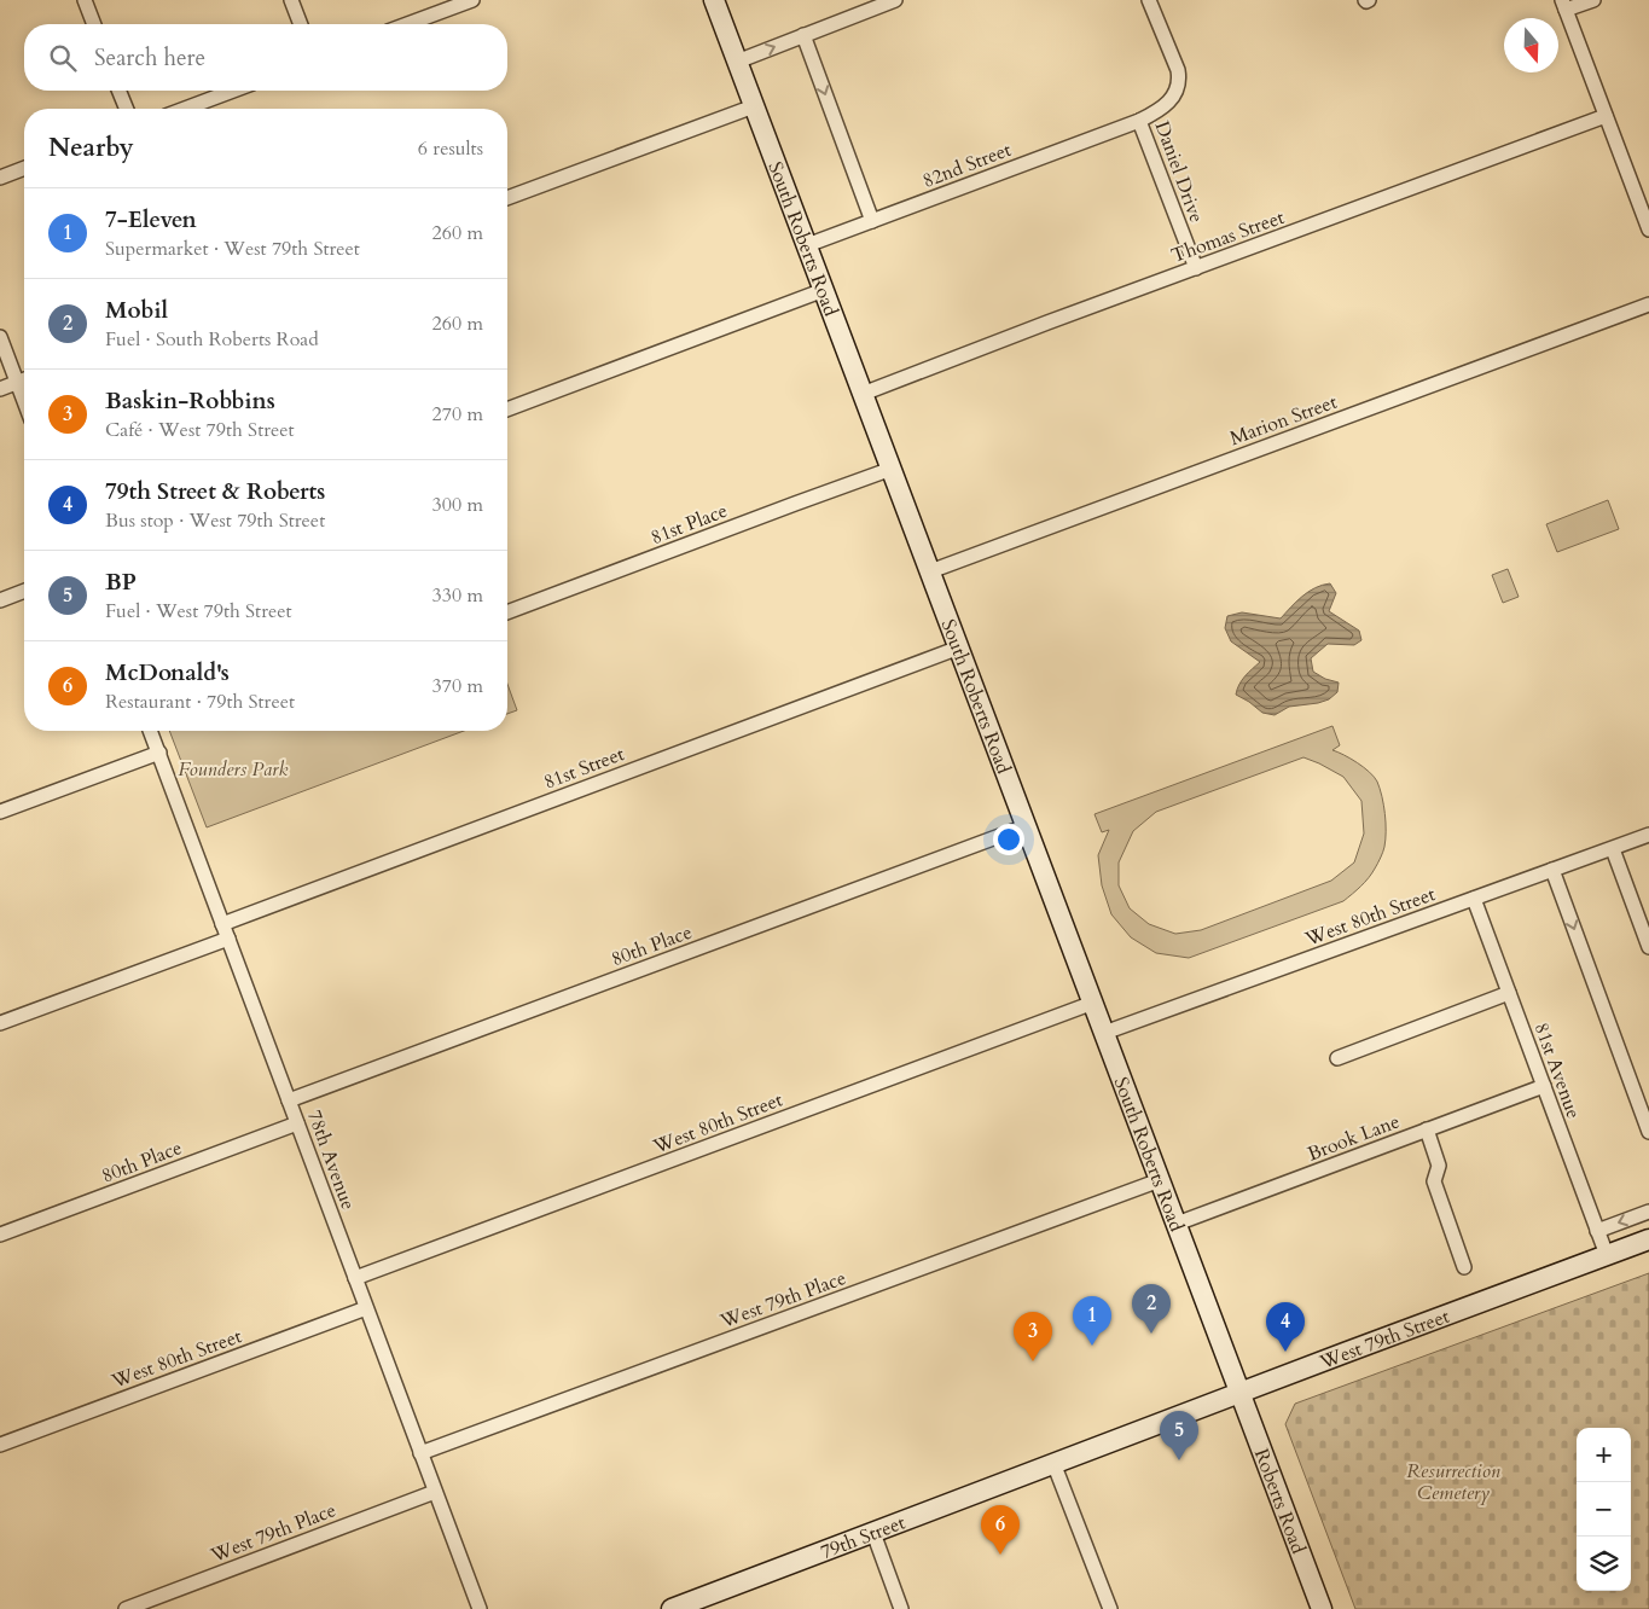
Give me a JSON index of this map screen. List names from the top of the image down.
{
  "streets": {
    "street": [
      "82nd Street",
      "Daniel Drive",
      "Thomas Street",
      "South Roberts Road",
      "Marion Street",
      "81st Place",
      "81st Street",
      "West 80th Street",
      "80th Place",
      "81st Avenue",
      "Brook Lane",
      "78th Avenue",
      "West 79th Place",
      "West 79th Street",
      "Roberts Road",
      "79th Street"
    ]
  },
  "crossings": [
    ["82nd Street", "Daniel Drive"],
    ["82nd Street", "South Roberts Road"],
    ["Daniel Drive", "Thomas Street"],
    ["Thomas Street", "South Roberts Road"],
    ["South Roberts Road", "Marion Street"],
    ["South Roberts Road", "81st Place"],
    ["South Roberts Road", "81st Street"],
    ["South Roberts Road", "West 80th Street"],
    ["South Roberts Road", "80th Place"],
    ["South Roberts Road", "Brook Lane"],
    ["South Roberts Road", "West 79th Place"],
    ["South Roberts Road", "West 79th Street"],
    ["South Roberts Road", "Roberts Road"],
    ["81st Street", "78th Avenue"],
    ["West 80th Street", "81st Avenue"],
    ["West 80th Street", "78th Avenue"],
    ["80th Place", "78th Avenue"],
    ["81st Avenue", "Brook Lane"],
    ["81st Avenue", "West 79th Street"],
    ["78th Avenue", "West 79th Place"],
    ["West 79th Street", "Roberts Road"],
    ["West 79th Street", "79th Street"]
  ],
  "parks": ["Founders Park", "Resurrection Cemetery"],
  "north": "bottom",
  "page": {
    "search": "Search here",
    "heading": ["Nearby", "6 results"],
    "list": [
      {
        "mark": "1",
        "name": "7-Eleven",
        "note": "Supermarket · West 79th Street",
        "value": "260 m"
      },
      {
        "mark": "2",
        "name": "Mobil",
        "note": "Fuel · South Roberts Road",
        "value": "260 m"
      },
      {
        "mark": "3",
        "name": "Baskin-Robbins",
        "note": "Café · West 79th Street",
        "value": "270 m"
      },
      {
        "mark": "4",
        "name": "79th Street & Roberts",
        "note": "Bus stop · West 79th Street",
        "value": "300 m"
      },
      {
        "mark": "5",
        "name": "BP",
        "note": "Fuel · West 79th Street",
        "value": "330 m"
      },
      {
        "mark": "6",
        "name": "McDonald's",
        "note": "Restaurant · 79th Street",
        "value": "370 m"
      }
    ],
    "pins": [
      "2",
      "1",
      "4",
      "3",
      "5",
      "6"
    ],
    "map_buttons": ["+", "−"]
  }
}
